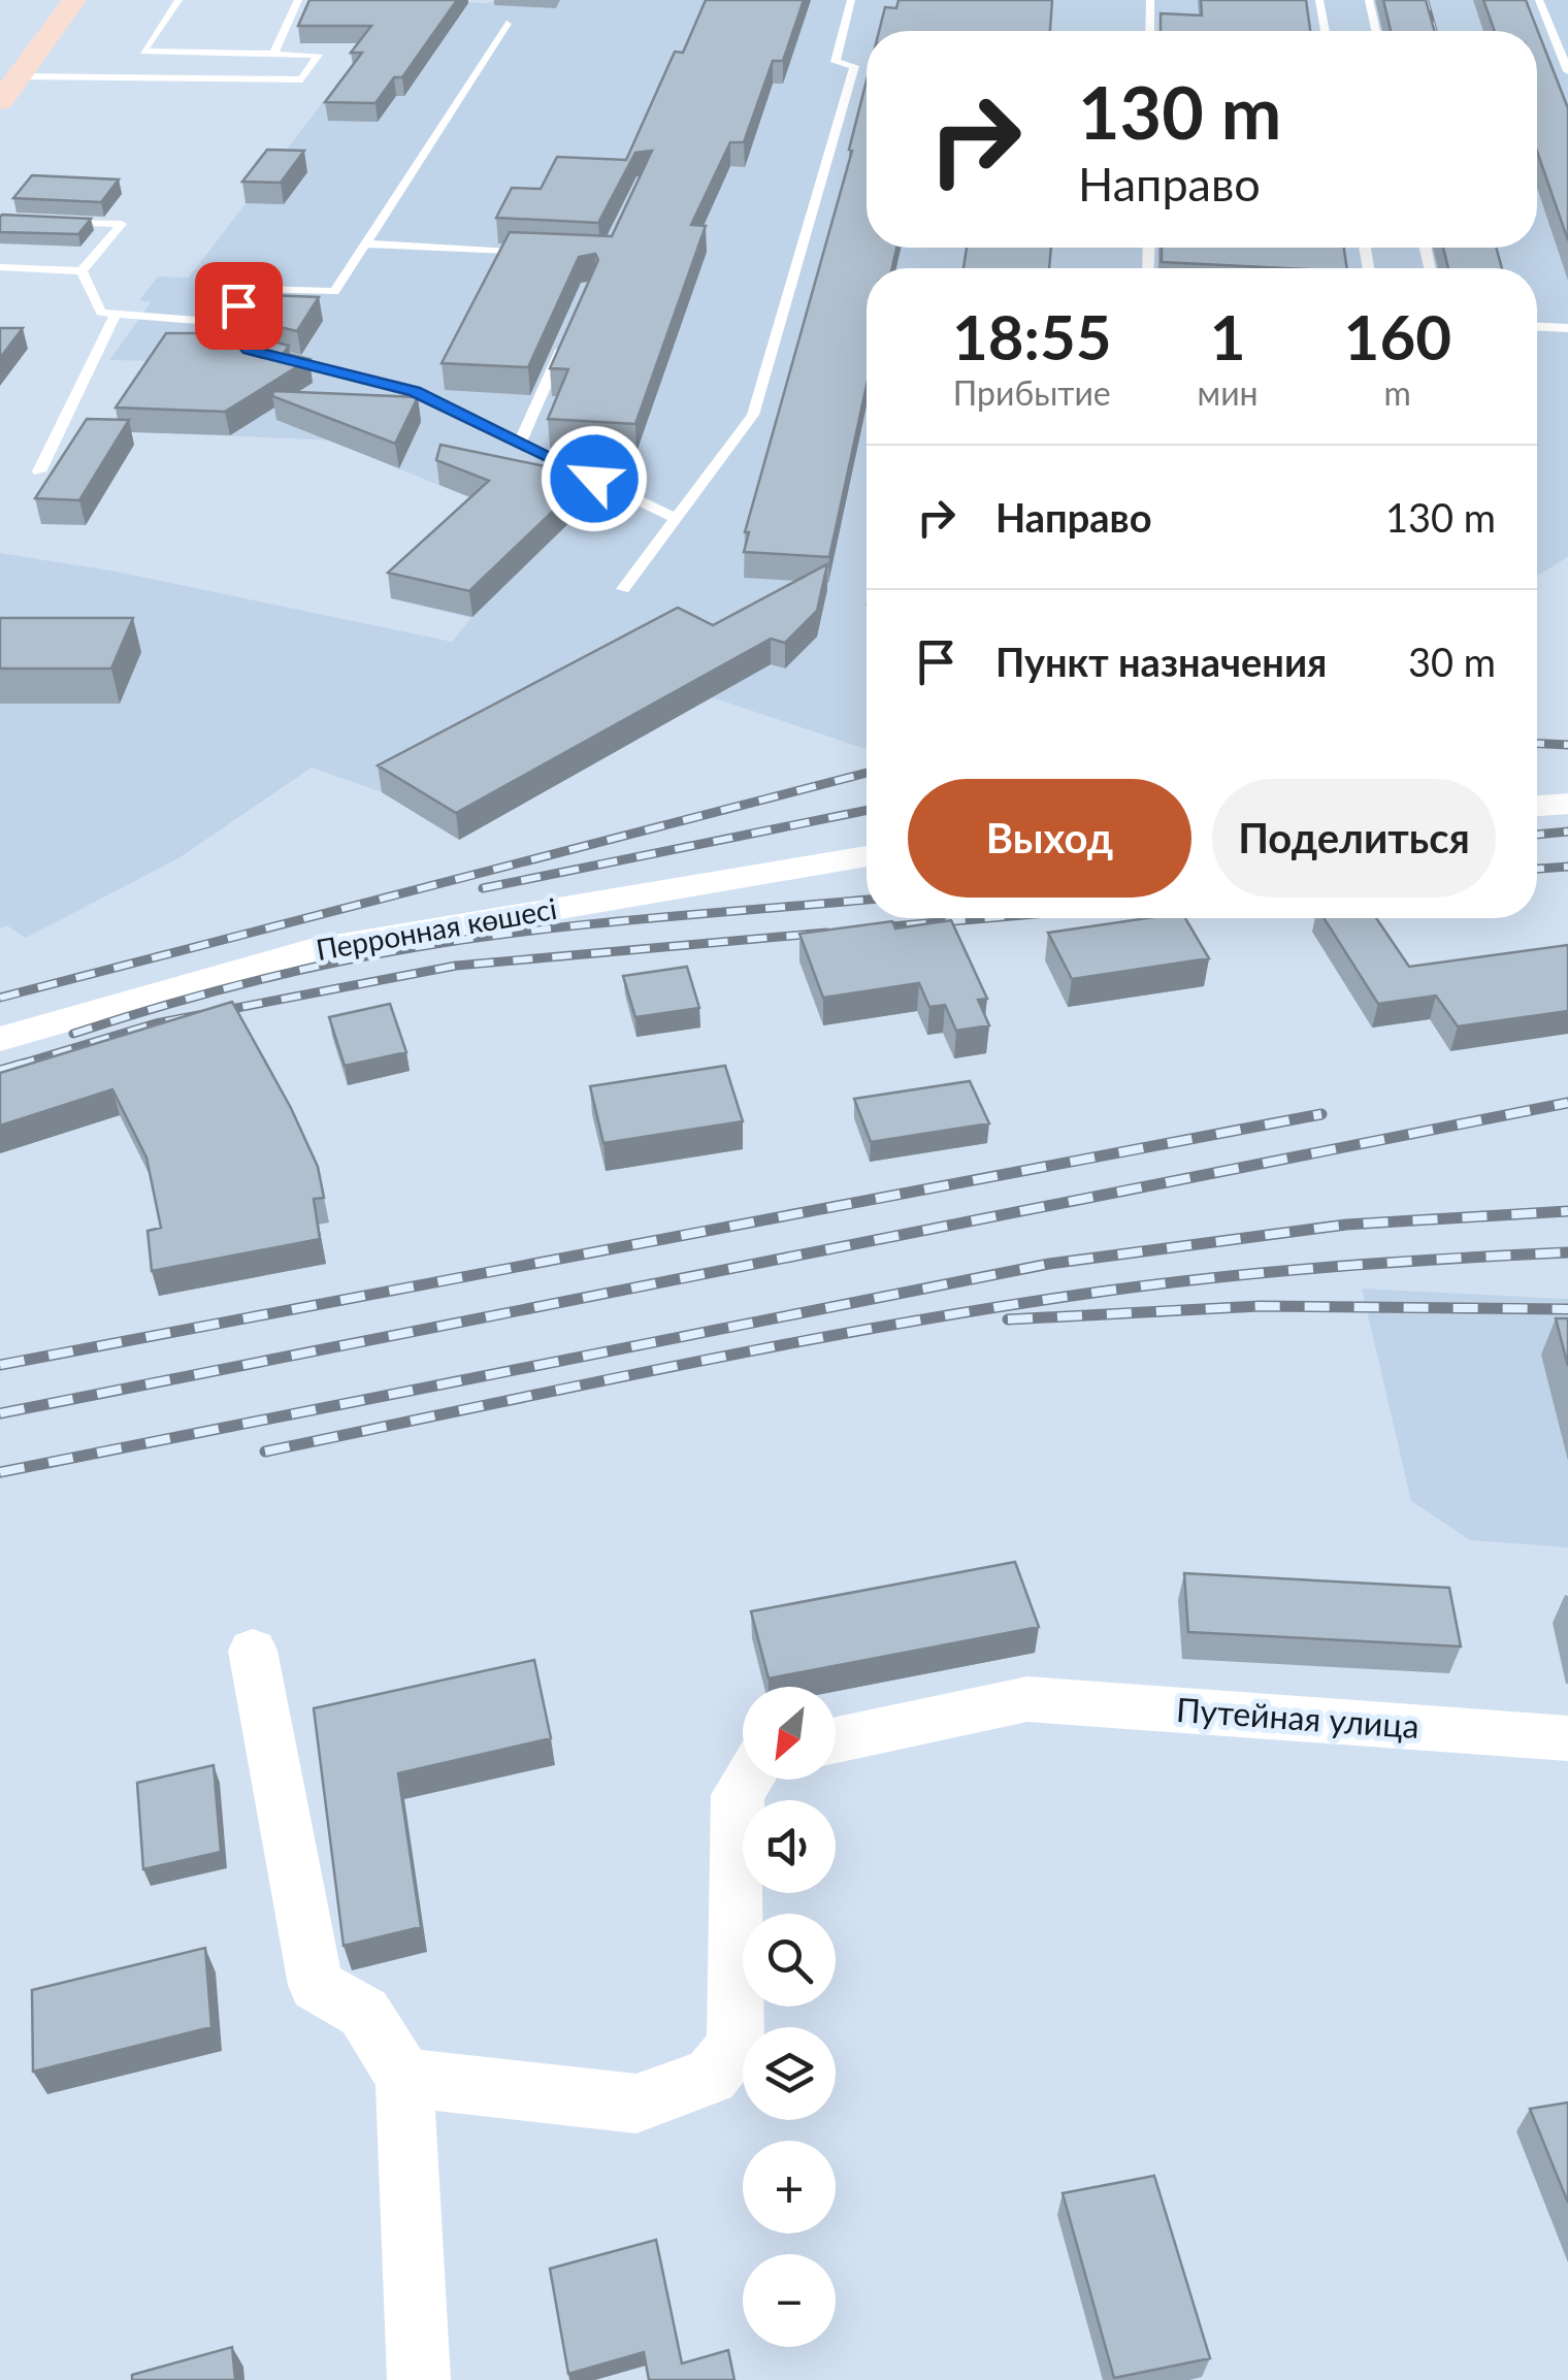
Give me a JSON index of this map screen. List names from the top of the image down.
{
  "streets": {
    "street": ["Перронная көшесі", "Путейная улица"]
  },
  "north": "bottom left",
  "page": {
    "turn": ["130 m", "Направо"],
    "eta": [
      "18:55",
      "Прибытие",
      "1",
      "мин",
      "160",
      "m"
    ],
    "list": [
      {
        "name": "Направо",
        "value": "130 m"
      },
      {
        "name": "Пункт назначения",
        "value": "30 m"
      }
    ],
    "buttons": ["Выход", "Поделиться"],
    "map_buttons": ["+", "−"]
  }
}
